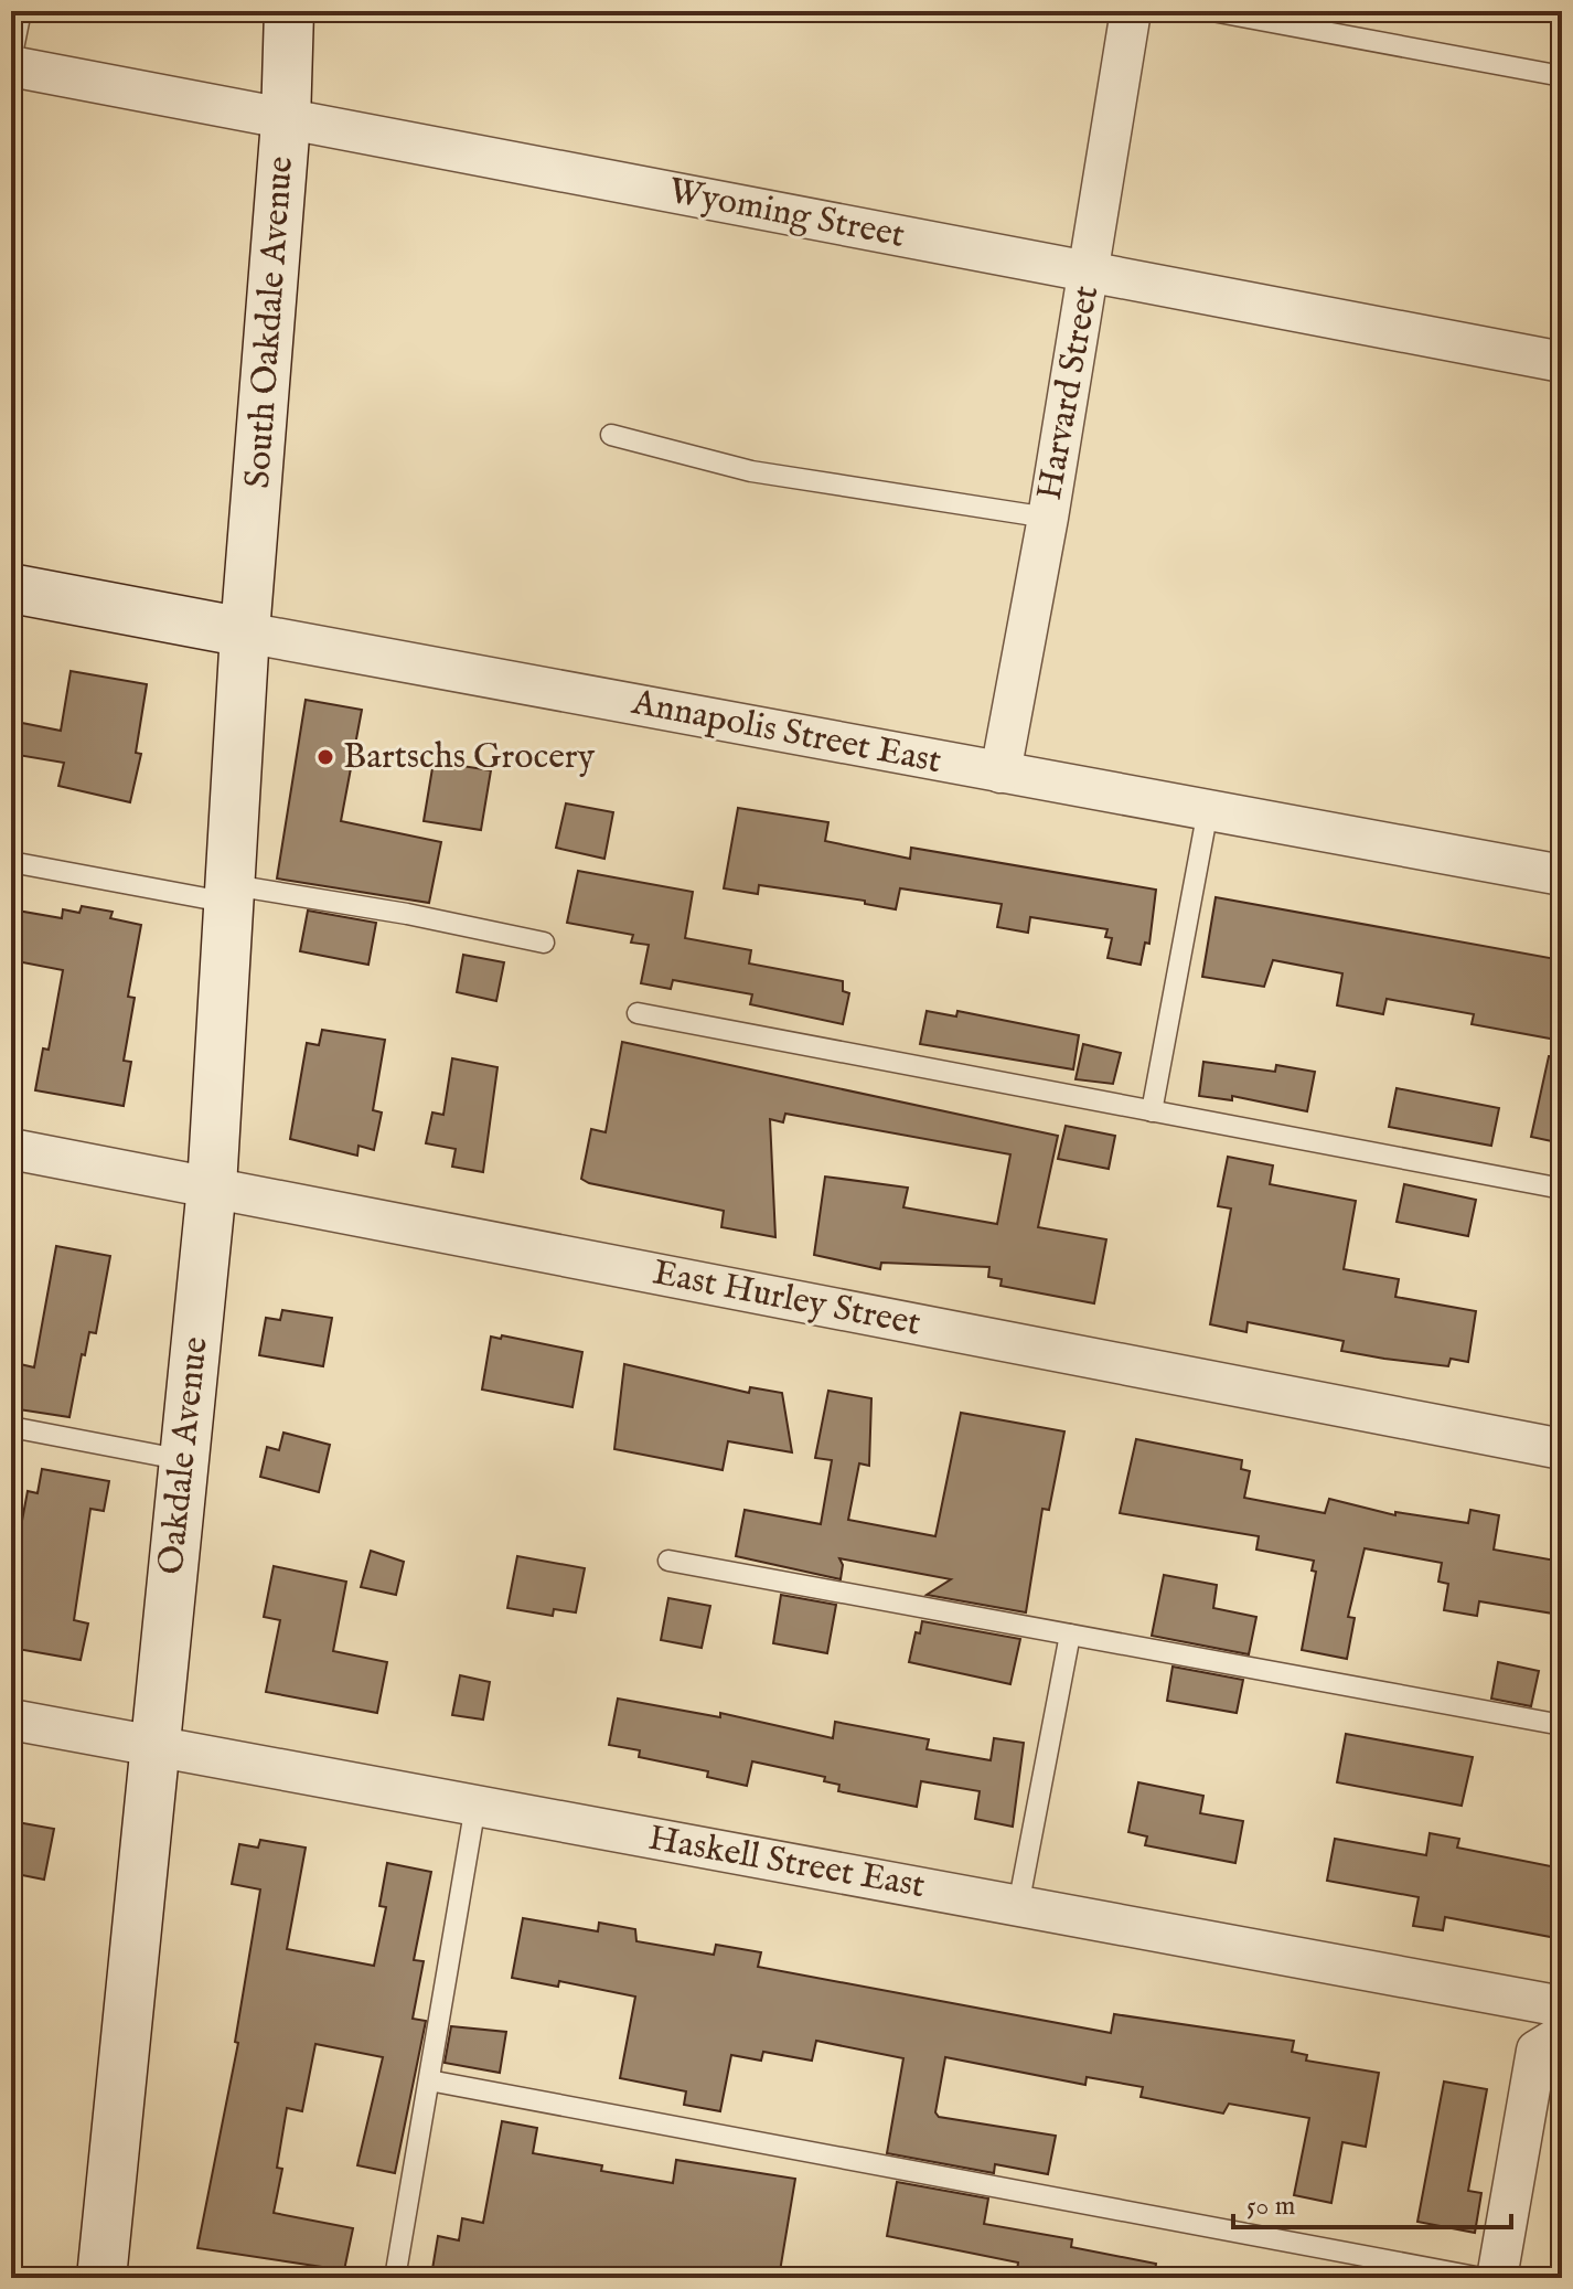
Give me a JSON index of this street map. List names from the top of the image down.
{
  "streets": {
    "street": [
      "Wyoming Street",
      "South Oakdale Avenue",
      "Harvard Street",
      "Annapolis Street East",
      "East Hurley Street",
      "Oakdale Avenue",
      "Haskell Street East"
    ]
  },
  "crossings": [
    ["Wyoming Street", "South Oakdale Avenue"],
    ["Wyoming Street", "Harvard Street"],
    ["South Oakdale Avenue", "Annapolis Street East"],
    ["South Oakdale Avenue", "Oakdale Avenue"],
    ["Harvard Street", "Annapolis Street East"],
    ["Annapolis Street East", "Oakdale Avenue"],
    ["East Hurley Street", "Oakdale Avenue"],
    ["Oakdale Avenue", "Haskell Street East"]
  ],
  "places": ["Bartschs Grocery"],
  "scale_bar": "50 m"
}
